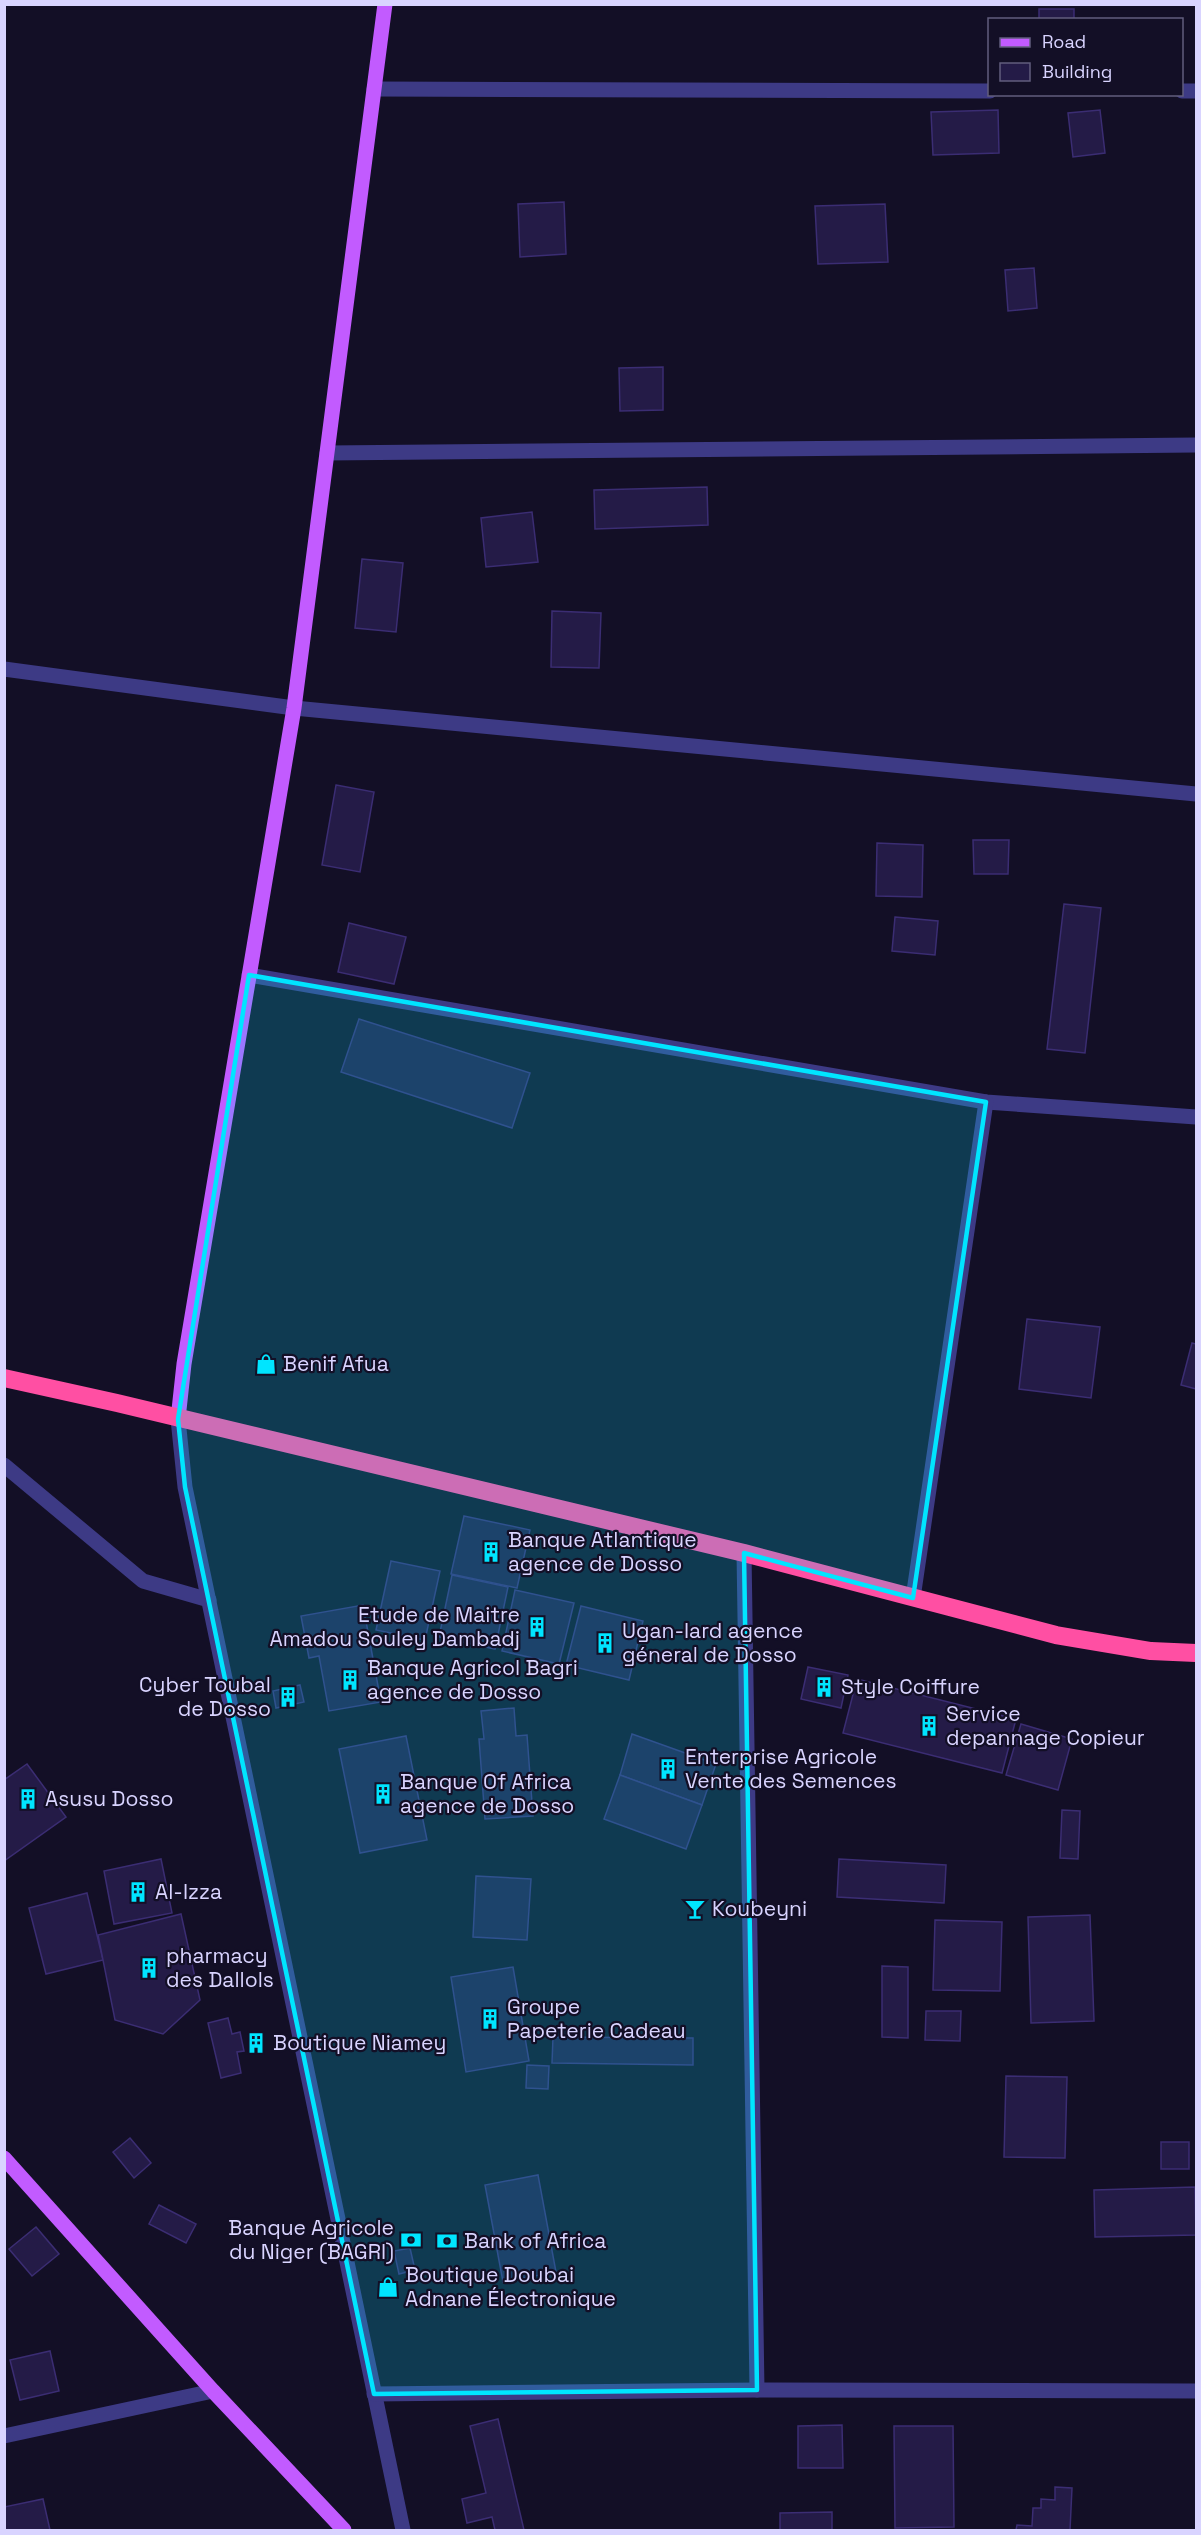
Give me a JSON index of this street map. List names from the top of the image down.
{
  "places": {
    "shop": ["Benif Afua", "Boutique Doubai Adnane Électronique"],
    "building": [
      "Banque Atlantique agence de Dosso",
      "Etude de Maitre Amadou Souley Dambadj",
      "Ugan-Iard agence géneral de Dosso",
      "Banque Agricol Bagri agence de Dosso",
      "Style Coiffure",
      "Cyber Toubal de Dosso",
      "Service depannage Copieur",
      "Enterprise Agricole Vente des Semences",
      "Banque Of Africa agence de Dosso",
      "Asusu Dosso",
      "Al-Izza",
      "pharmacy des Dallols",
      "Groupe Papeterie Cadeau",
      "Boutique Niamey"
    ],
    "bar": ["Koubeyni"],
    "bank": ["Banque Agricole du Niger (BAGRI)", "Bank of Africa"]
  },
  "legend": ["Road", "Building"]
}
